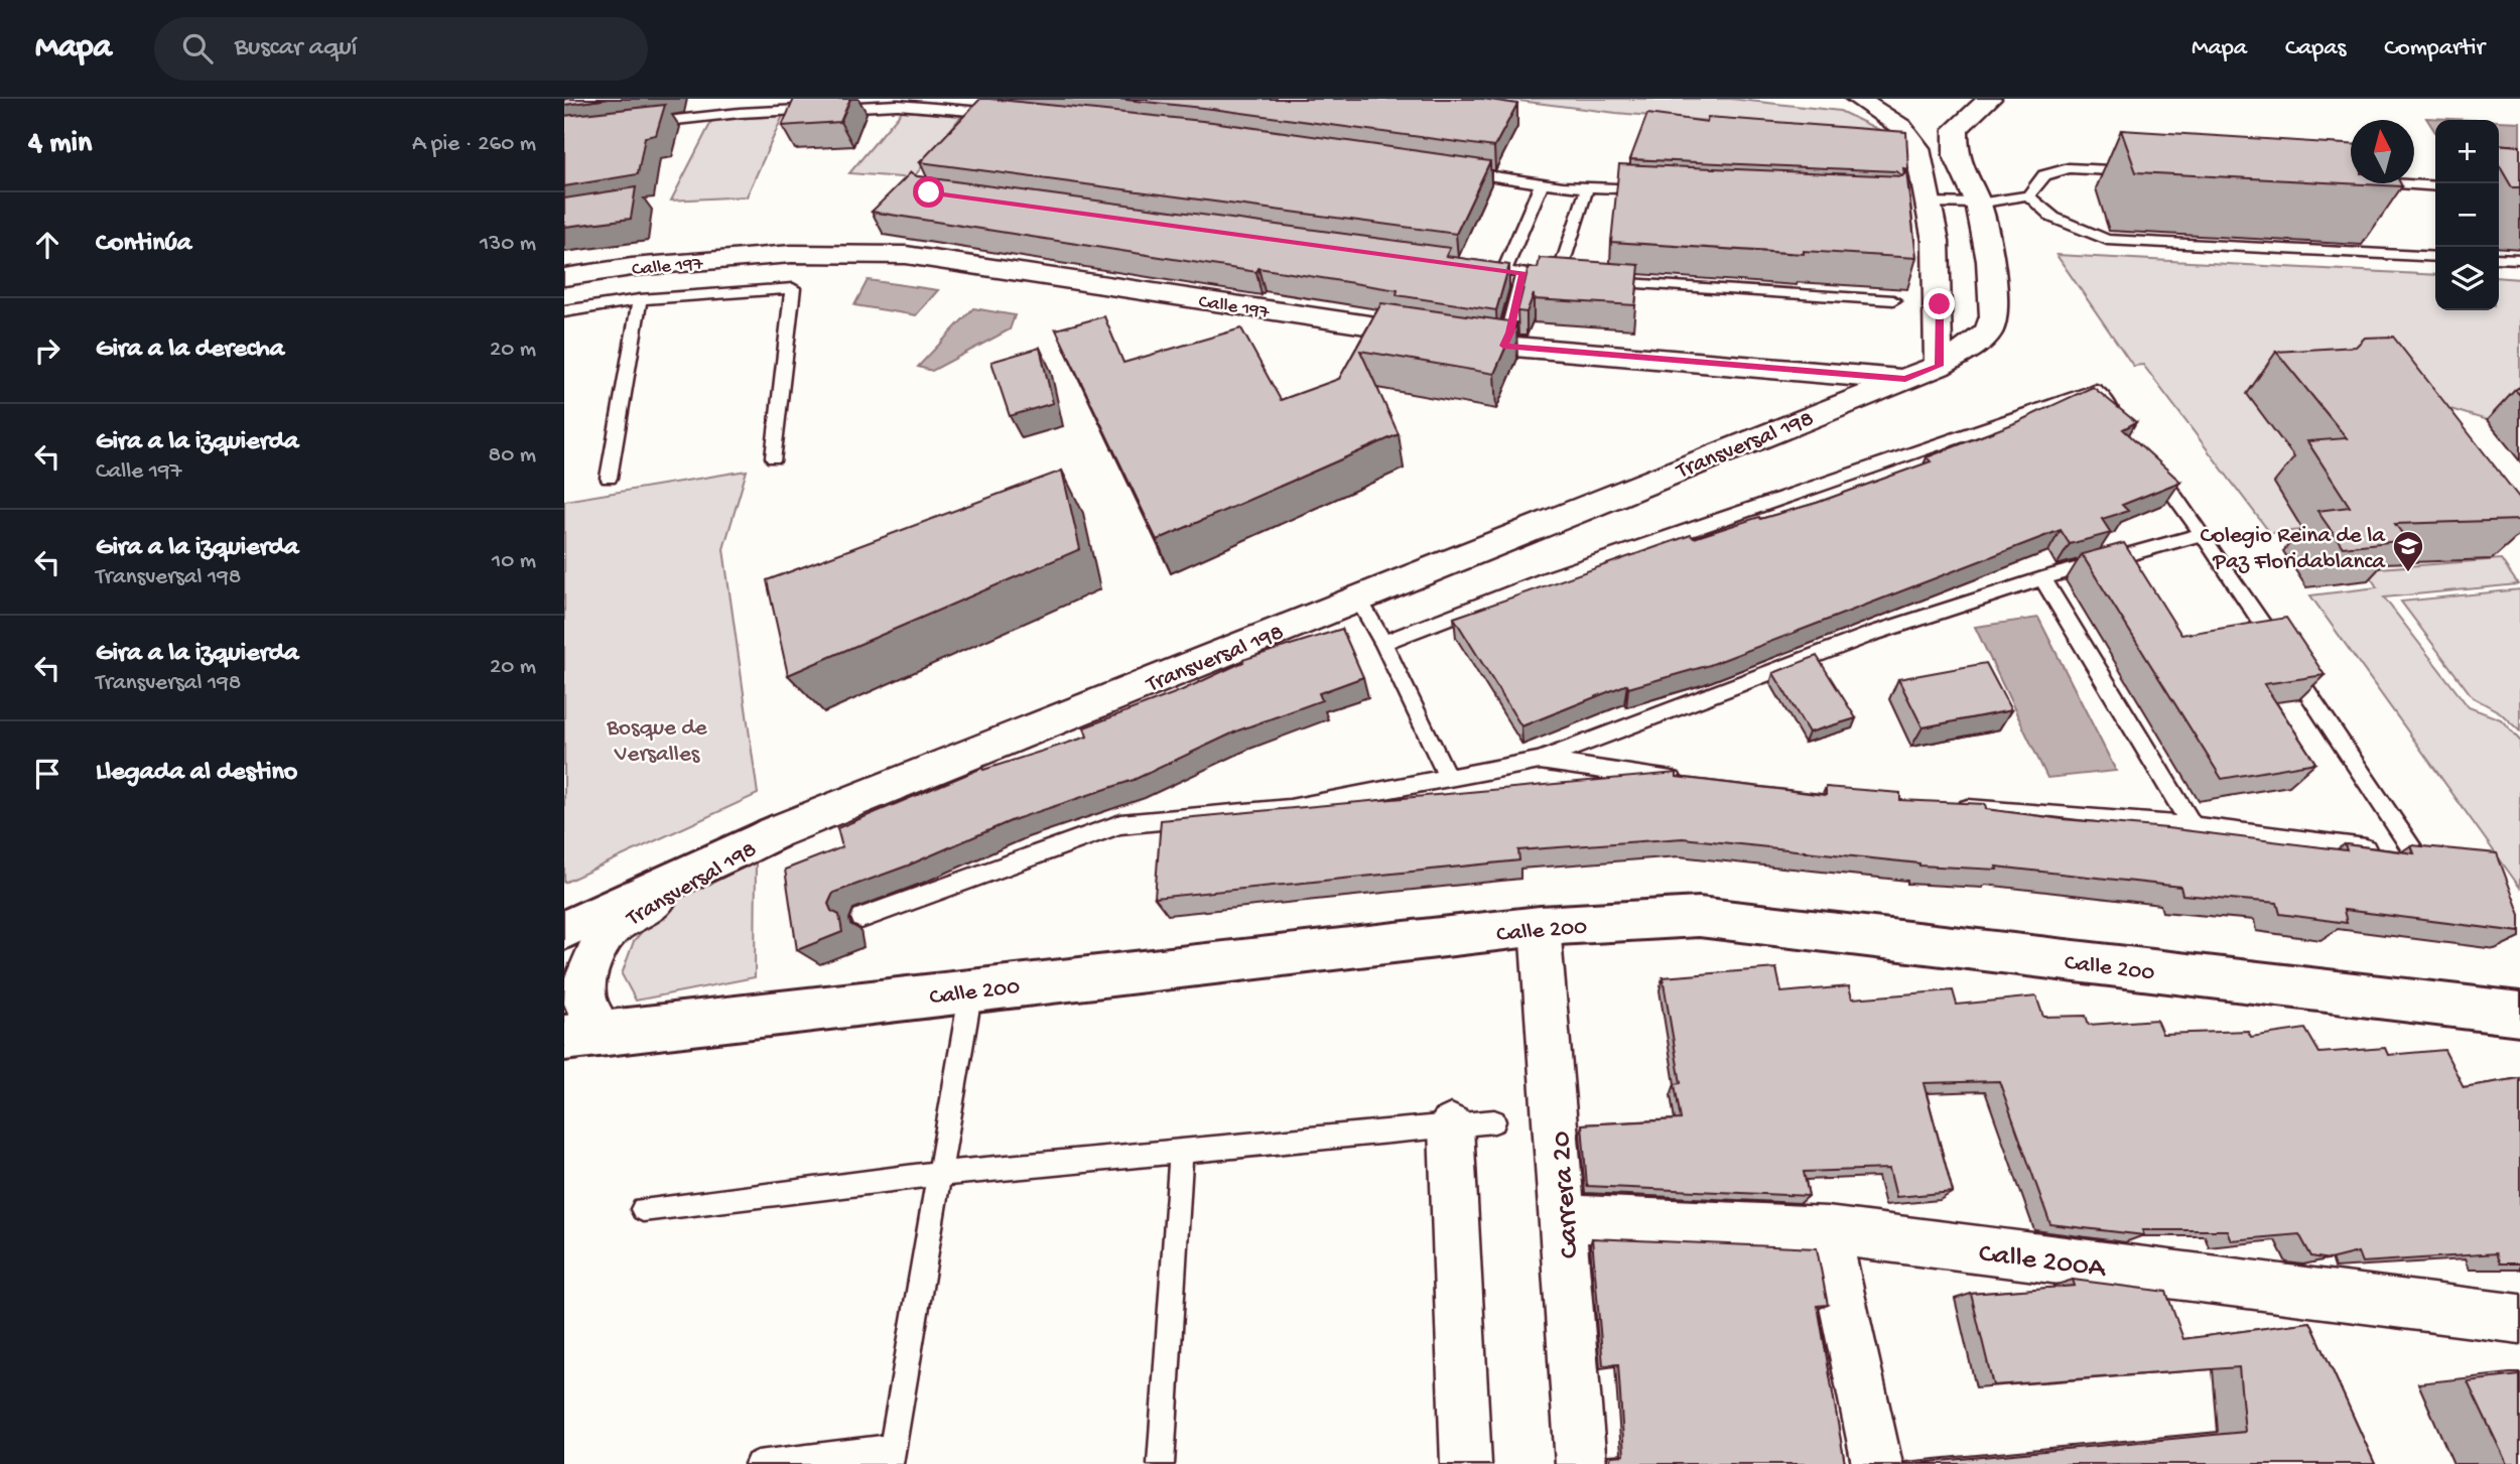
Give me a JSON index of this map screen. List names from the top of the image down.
{
  "streets": {
    "main road": ["Calle 200"],
    "street": [
      "Calle 197",
      "Transversal 198",
      "Carrera 20",
      "Calle 200A"
    ]
  },
  "crossings": [
    ["Calle 197", "Transversal 198"],
    ["Transversal 198", "Calle 200"],
    ["Calle 200", "Carrera 20"],
    ["Carrera 20", "Calle 200A"]
  ],
  "parks": ["Bosque de Versalles"],
  "places": {
    "school or university": ["Colegio Reina de la Paz Floridablanca"]
  },
  "north": "top",
  "page": {
    "header": "Mapa",
    "search": "Buscar aquí",
    "nav": ["Mapa", "Capas", "Compartir"],
    "heading": ["4 min", "A pie · 260 m"],
    "map_buttons": ["+", "−"],
    "list": [
      ["Continúa", "130 m"],
      ["Gira a la derecha", "20 m"],
      ["Gira a la izquierda", "Calle 197", "80 m"],
      ["Gira a la izquierda", "Transversal 198", "10 m"],
      ["Gira a la izquierda", "Transversal 198", "20 m"],
      "Llegada al destino"
    ]
  }
}
